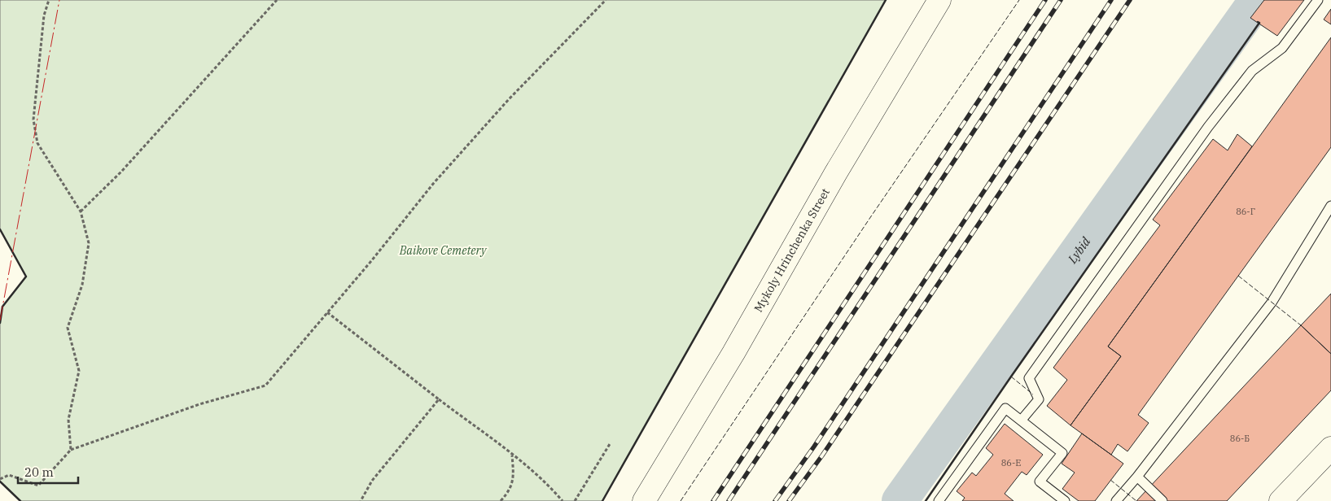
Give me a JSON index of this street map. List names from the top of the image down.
{
  "streets": {
    "main road": ["Mykoly Hrinchenka Street"]
  },
  "water": ["Lybid"],
  "parks": ["Baikove Cemetery"],
  "house_numbers": ["86-Г", "86-Б", "86-Е"],
  "scale_bar": "20 m"
}
